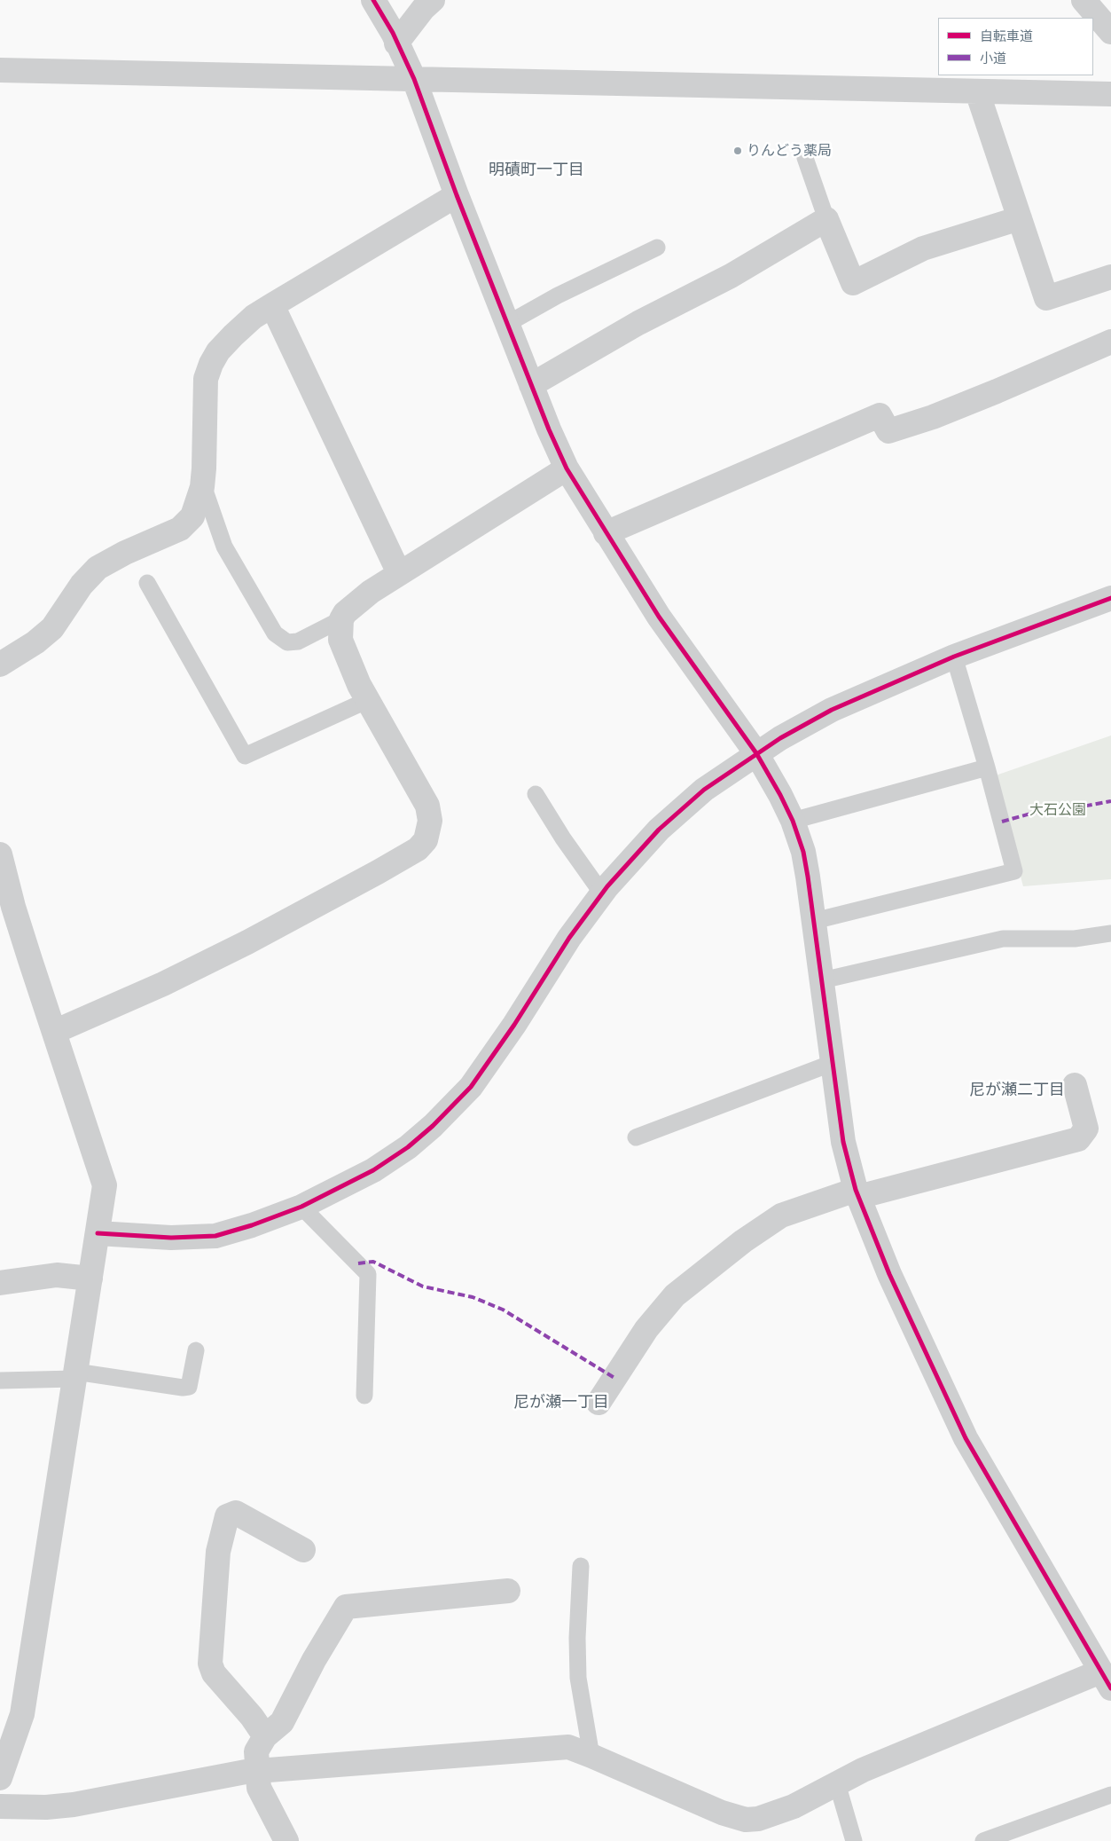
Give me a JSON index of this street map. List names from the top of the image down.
{
  "districts": ["明磧町一丁目", "尼が瀬二丁目", "尼が瀬一丁目"],
  "parks": ["大石公園"],
  "places": ["りんどう薬局"],
  "legend": ["自転車道", "小道"]
}
